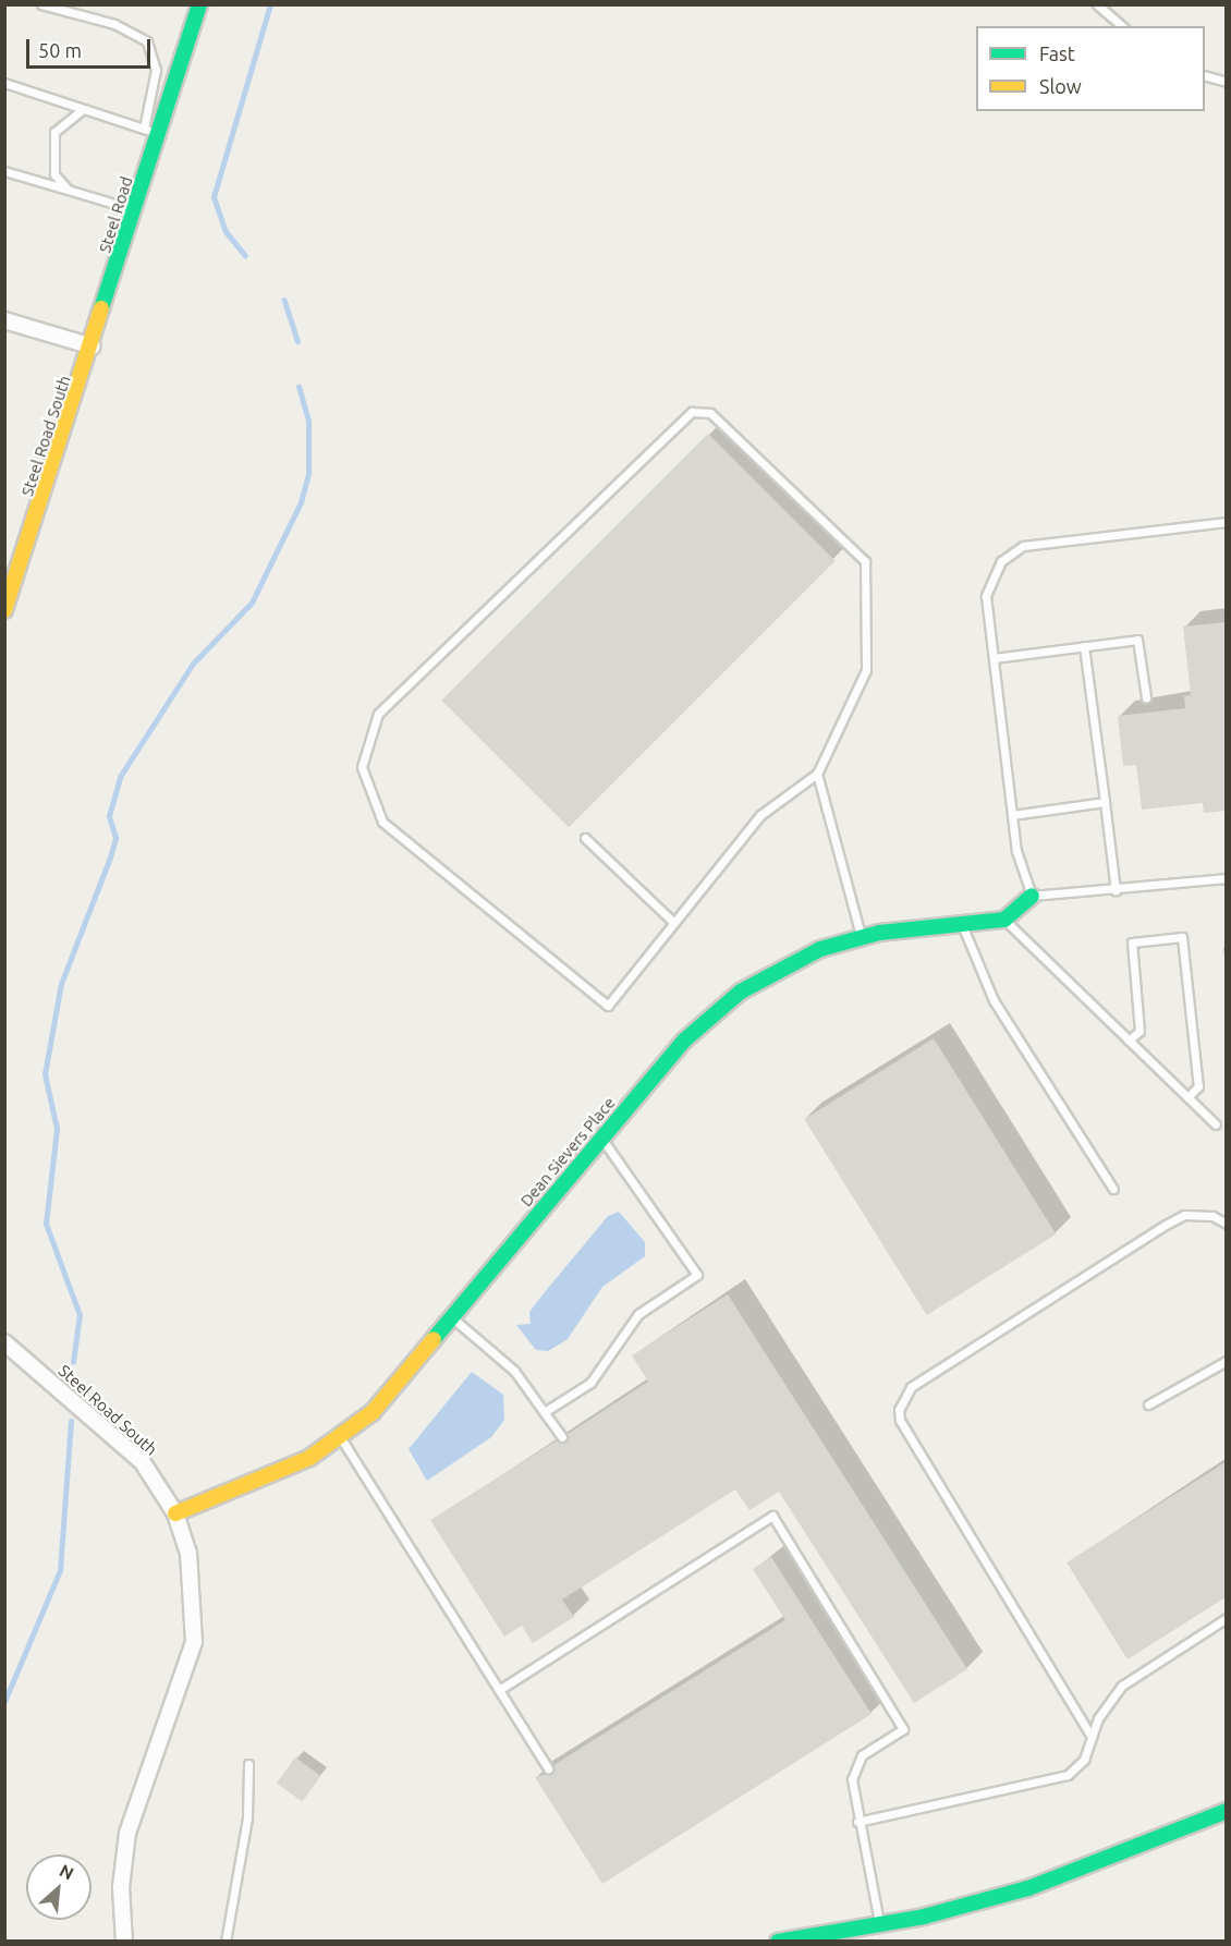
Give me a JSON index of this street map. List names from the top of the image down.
{
  "streets": {
    "street": ["Steel Road", "Steel Road South", "Dean Sievers Place"]
  },
  "crossings": [
    ["Steel Road", "Steel Road South"],
    ["Steel Road South", "Dean Sievers Place"]
  ],
  "legend": ["Fast", "Slow"],
  "scale_bar": "50 m",
  "north": "top right"
}
